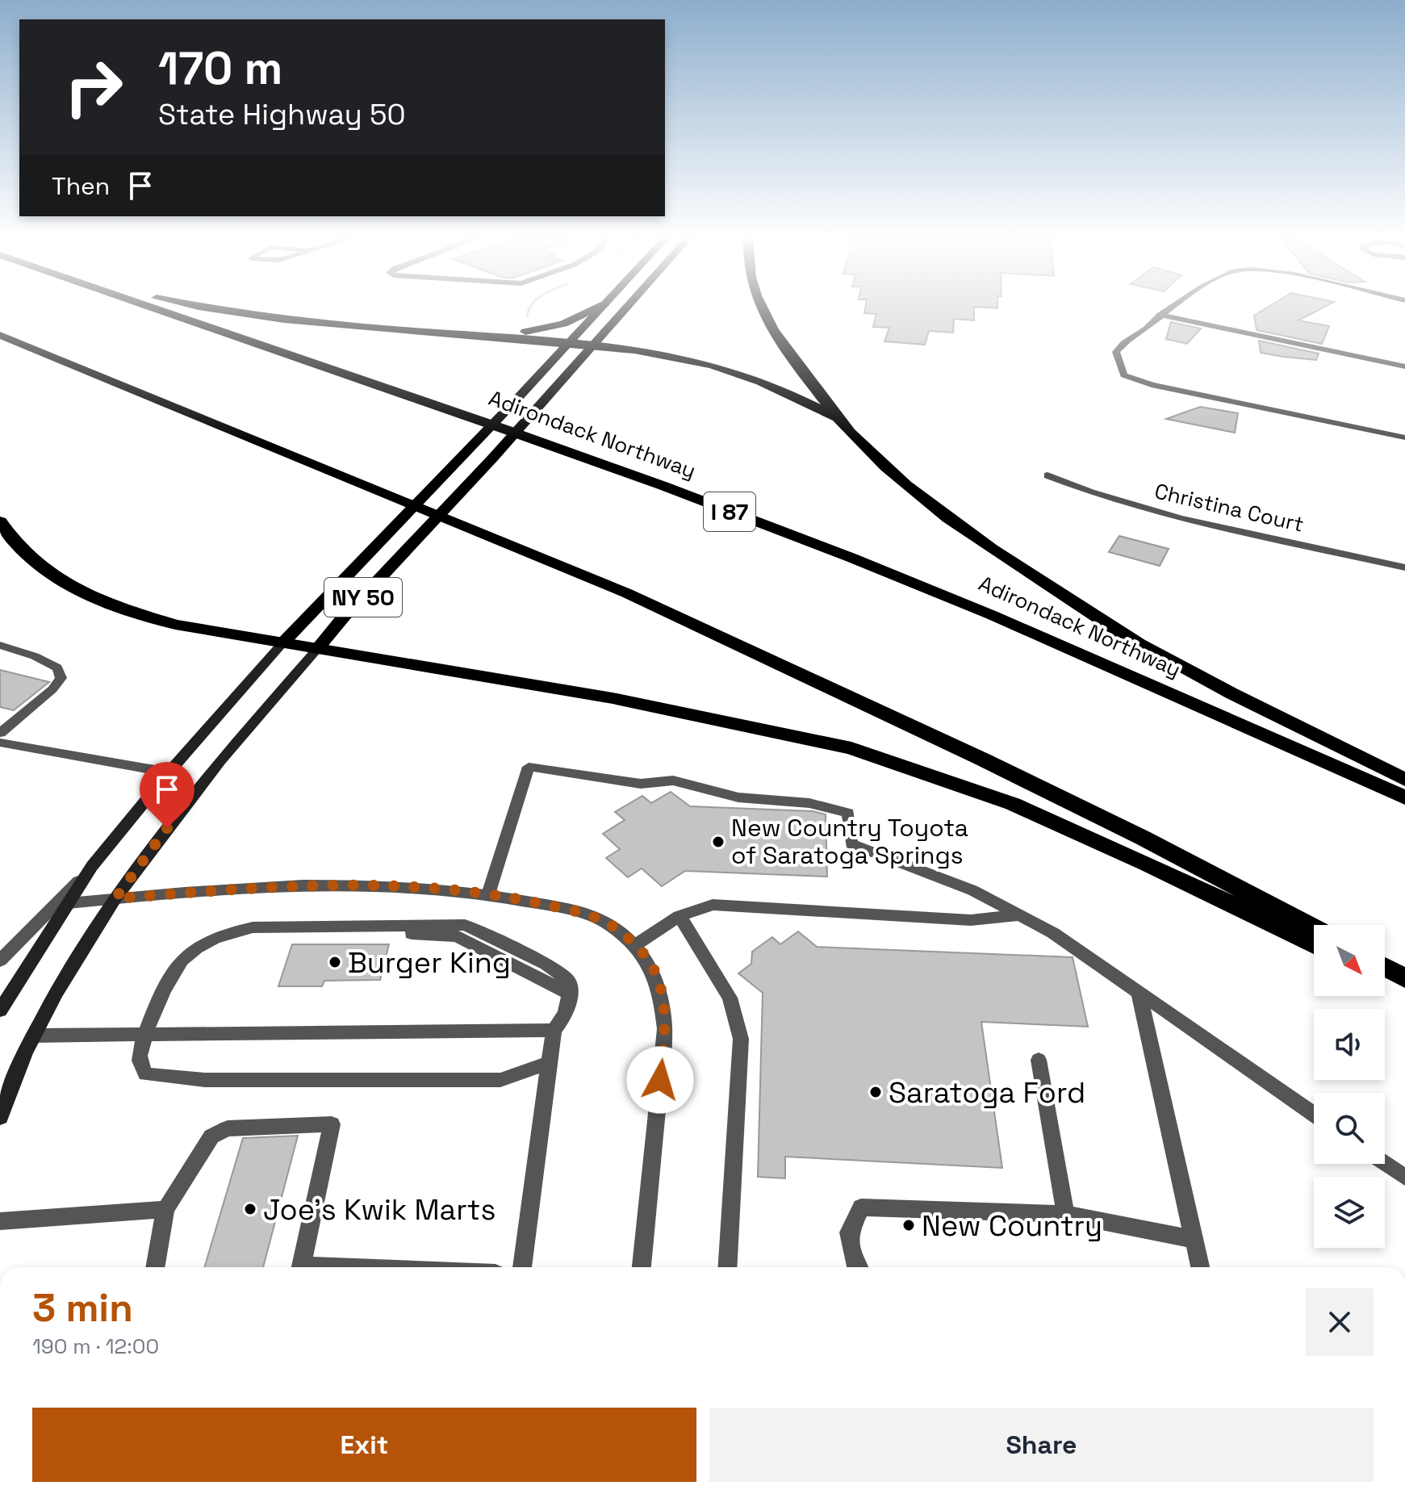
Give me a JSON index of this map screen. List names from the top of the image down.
{
  "streets": {
    "highway": ["Adirondack Northway", "I 87", "NY 50"],
    "street": ["Christina Court"]
  },
  "places": [
    "New Country Toyota of Saratoga Springs",
    "Burger King",
    "Saratoga Ford",
    "Joe's Kwik Marts",
    "New Country"
  ],
  "north": "bottom right",
  "page": {
    "turn": ["170 m", "State Highway 50"],
    "then": "Then",
    "heading": ["3 min", "190 m · 12:00"],
    "buttons": ["Exit", "Share"]
  }
}
